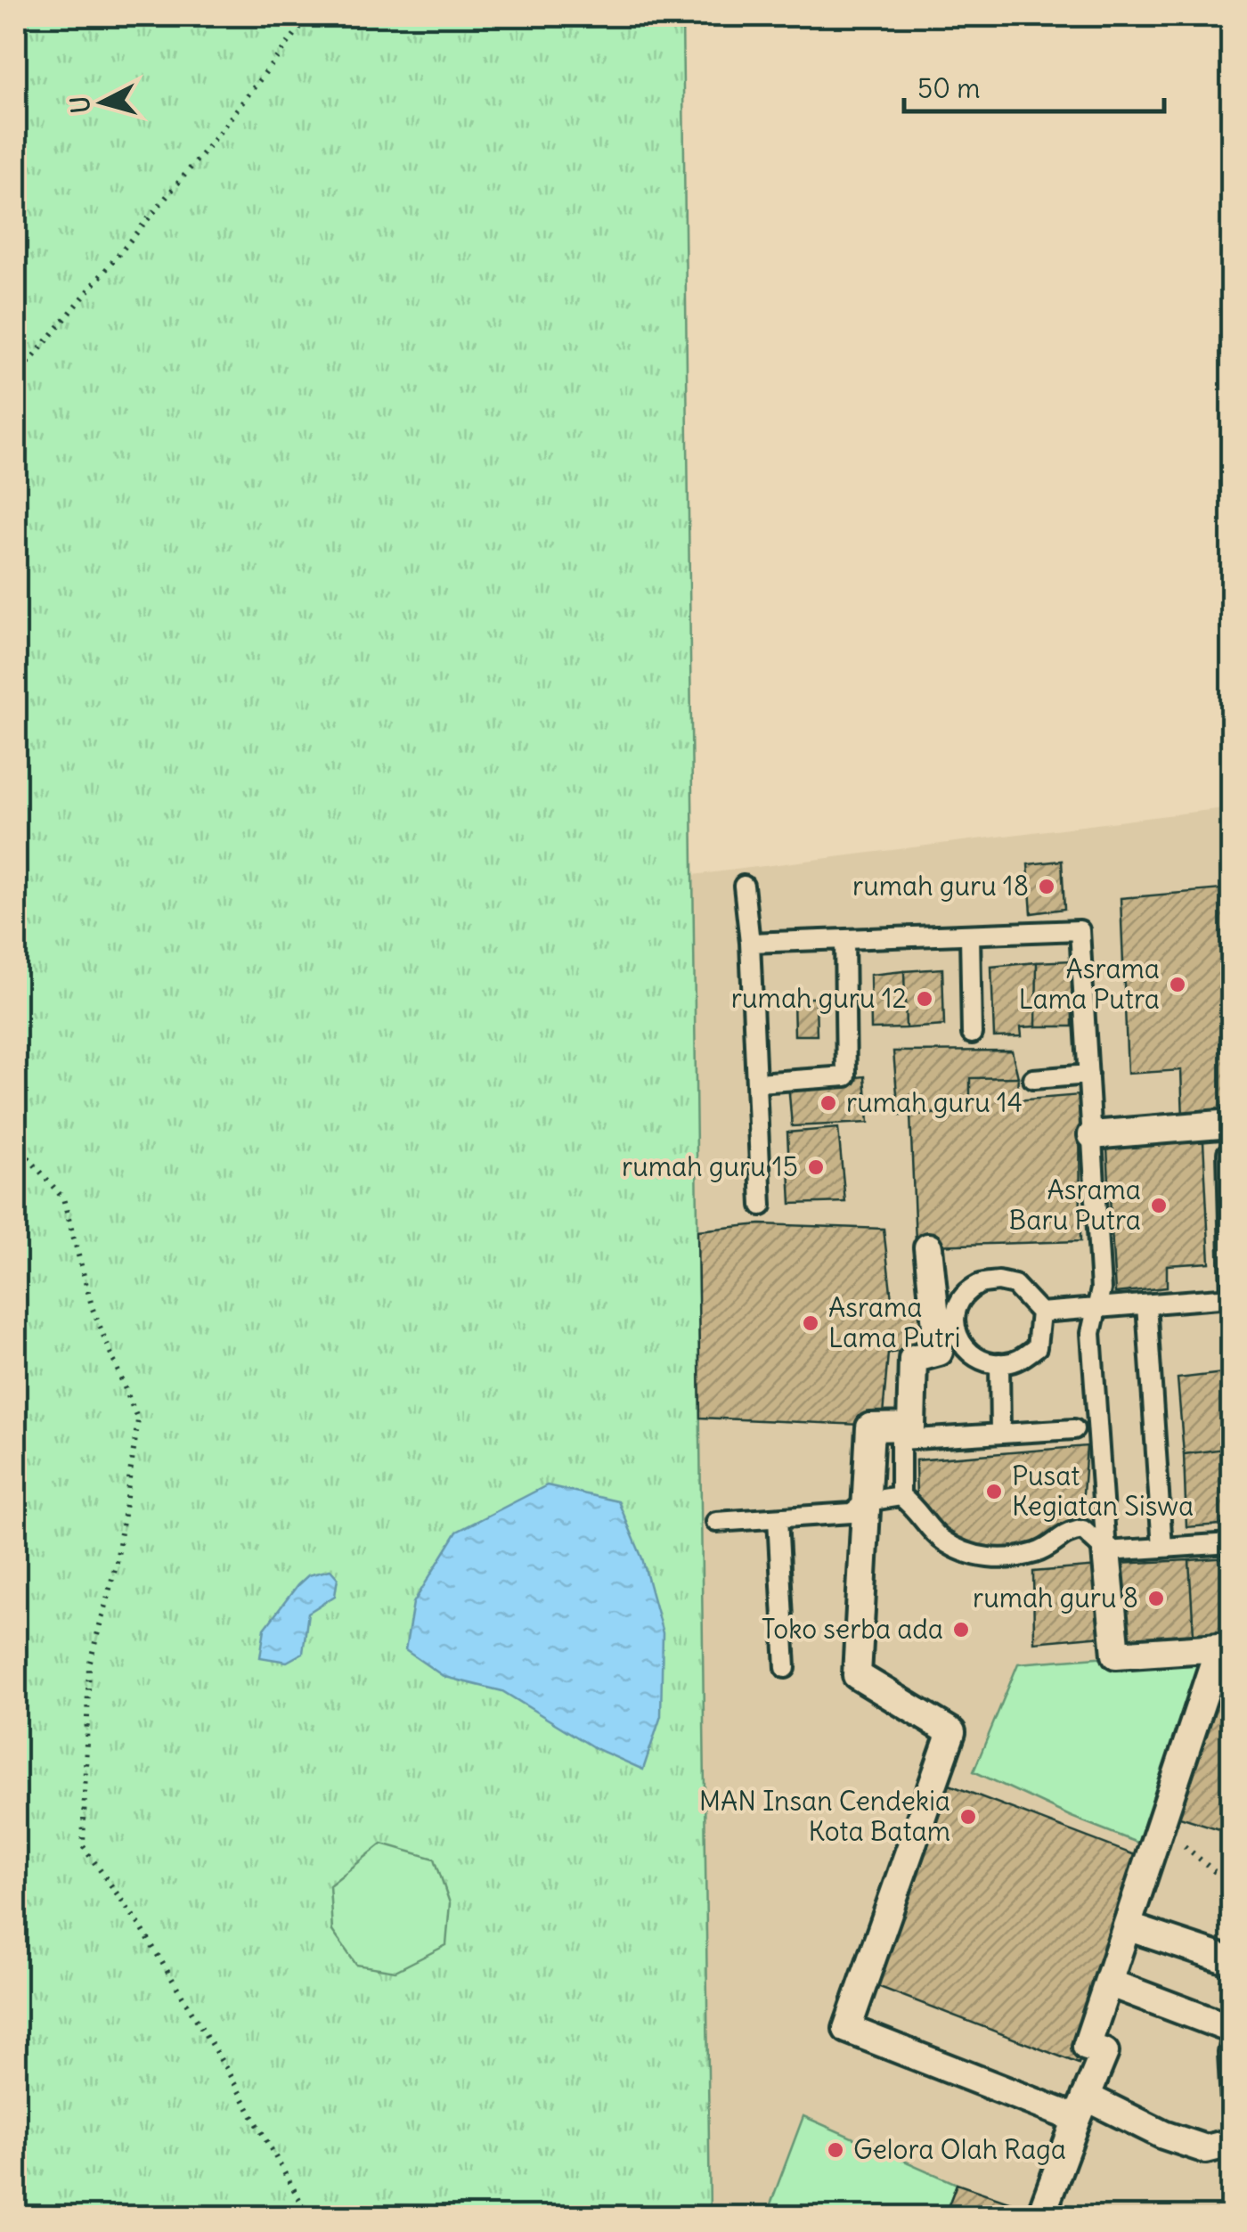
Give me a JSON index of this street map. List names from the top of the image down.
{
  "places": [
    "rumah guru 18",
    "Asrama Lama Putra",
    "rumah guru 12",
    "rumah guru 14",
    "rumah guru 15",
    "Asrama Baru Putra",
    "Asrama Lama Putri",
    "Pusat Kegiatan Siswa",
    "rumah guru 8",
    "Toko serba ada",
    "MAN Insan Cendekia Kota Batam",
    "Gelora Olah Raga"
  ],
  "scale_bar": "50 m",
  "north": "left"
}
